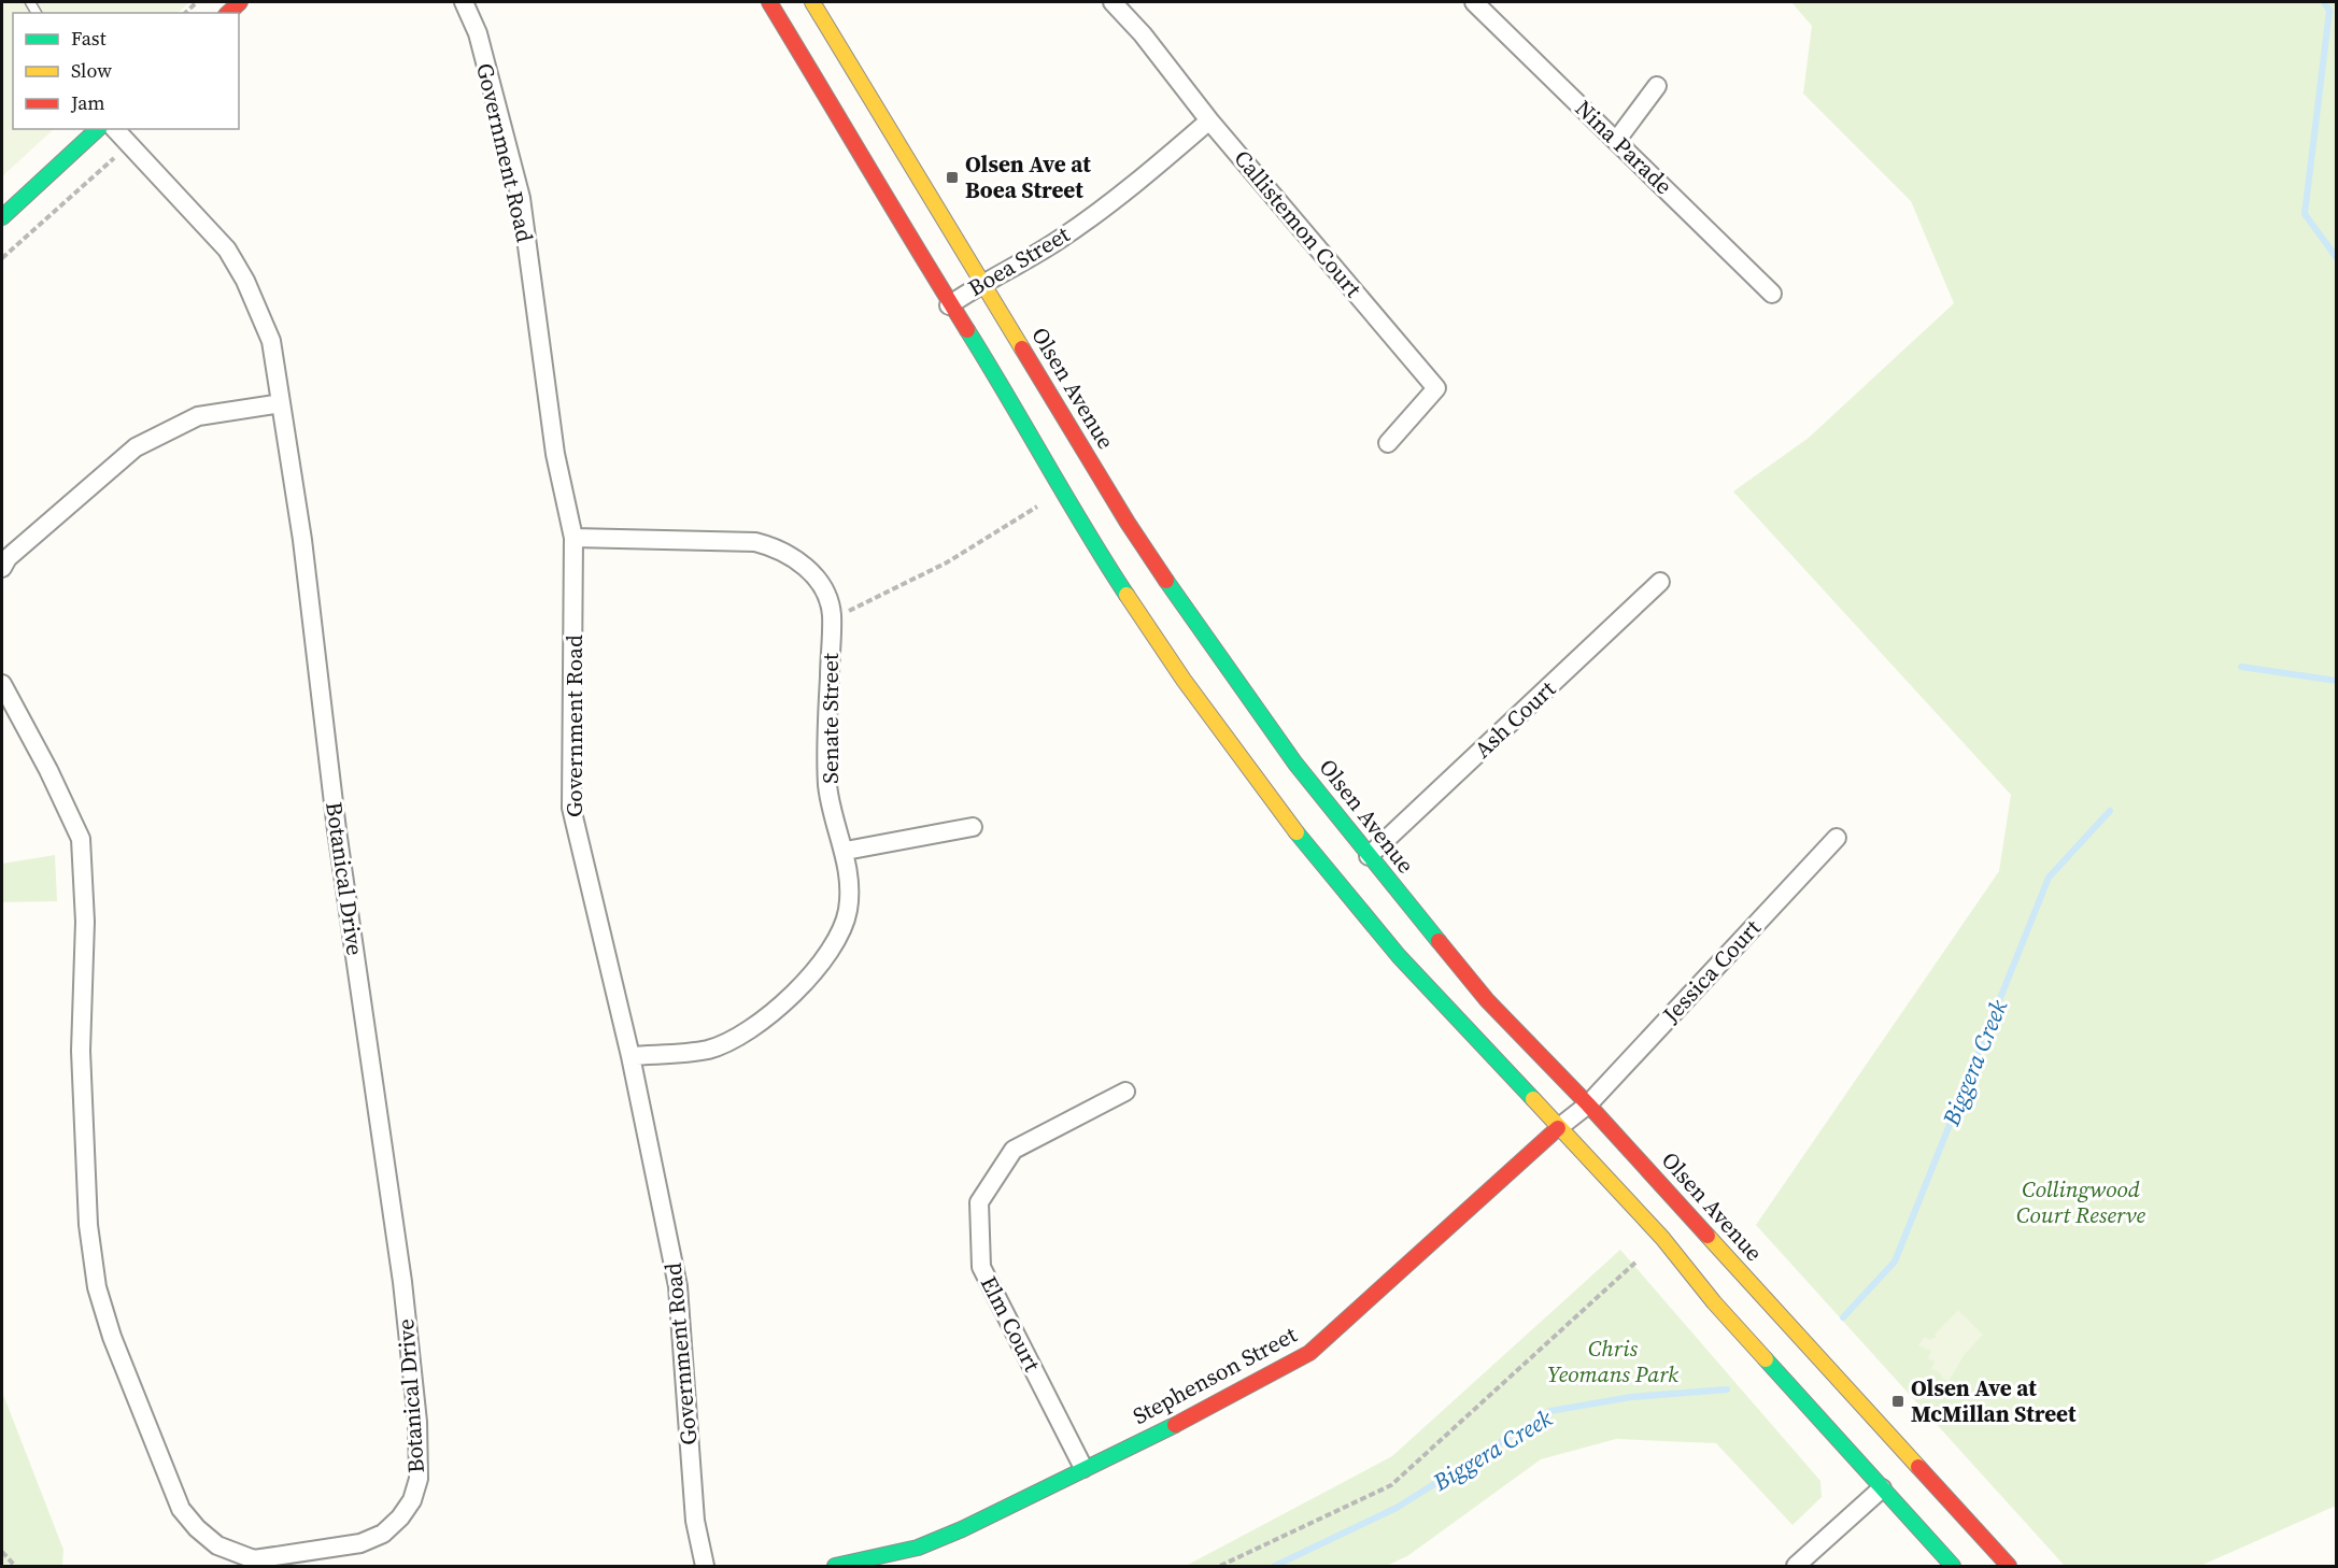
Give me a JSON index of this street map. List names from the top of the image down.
{
  "streets": {
    "main road": ["Olsen Avenue", "Stephenson Street"],
    "street": [
      "Nina Parade",
      "Government Road",
      "Callistemon Court",
      "Boea Street",
      "Senate Street",
      "Ash Court",
      "Botanical Drive",
      "Jessica Court",
      "Elm Court"
    ]
  },
  "crossings": [
    ["Government Road", "Senate Street"],
    ["Callistemon Court", "Boea Street"],
    ["Boea Street", "Olsen Avenue"],
    ["Olsen Avenue", "Ash Court"],
    ["Olsen Avenue", "Jessica Court"],
    ["Jessica Court", "Stephenson Street"],
    ["Elm Court", "Stephenson Street"]
  ],
  "water": ["Biggera Creek"],
  "parks": ["Collingwood Court Reserve", "Chris Yeomans Park"],
  "places": {
    "transit": ["Olsen Ave at Boea Street", "Olsen Ave at McMillan Street"]
  },
  "legend": ["Fast", "Slow", "Jam"]
}
